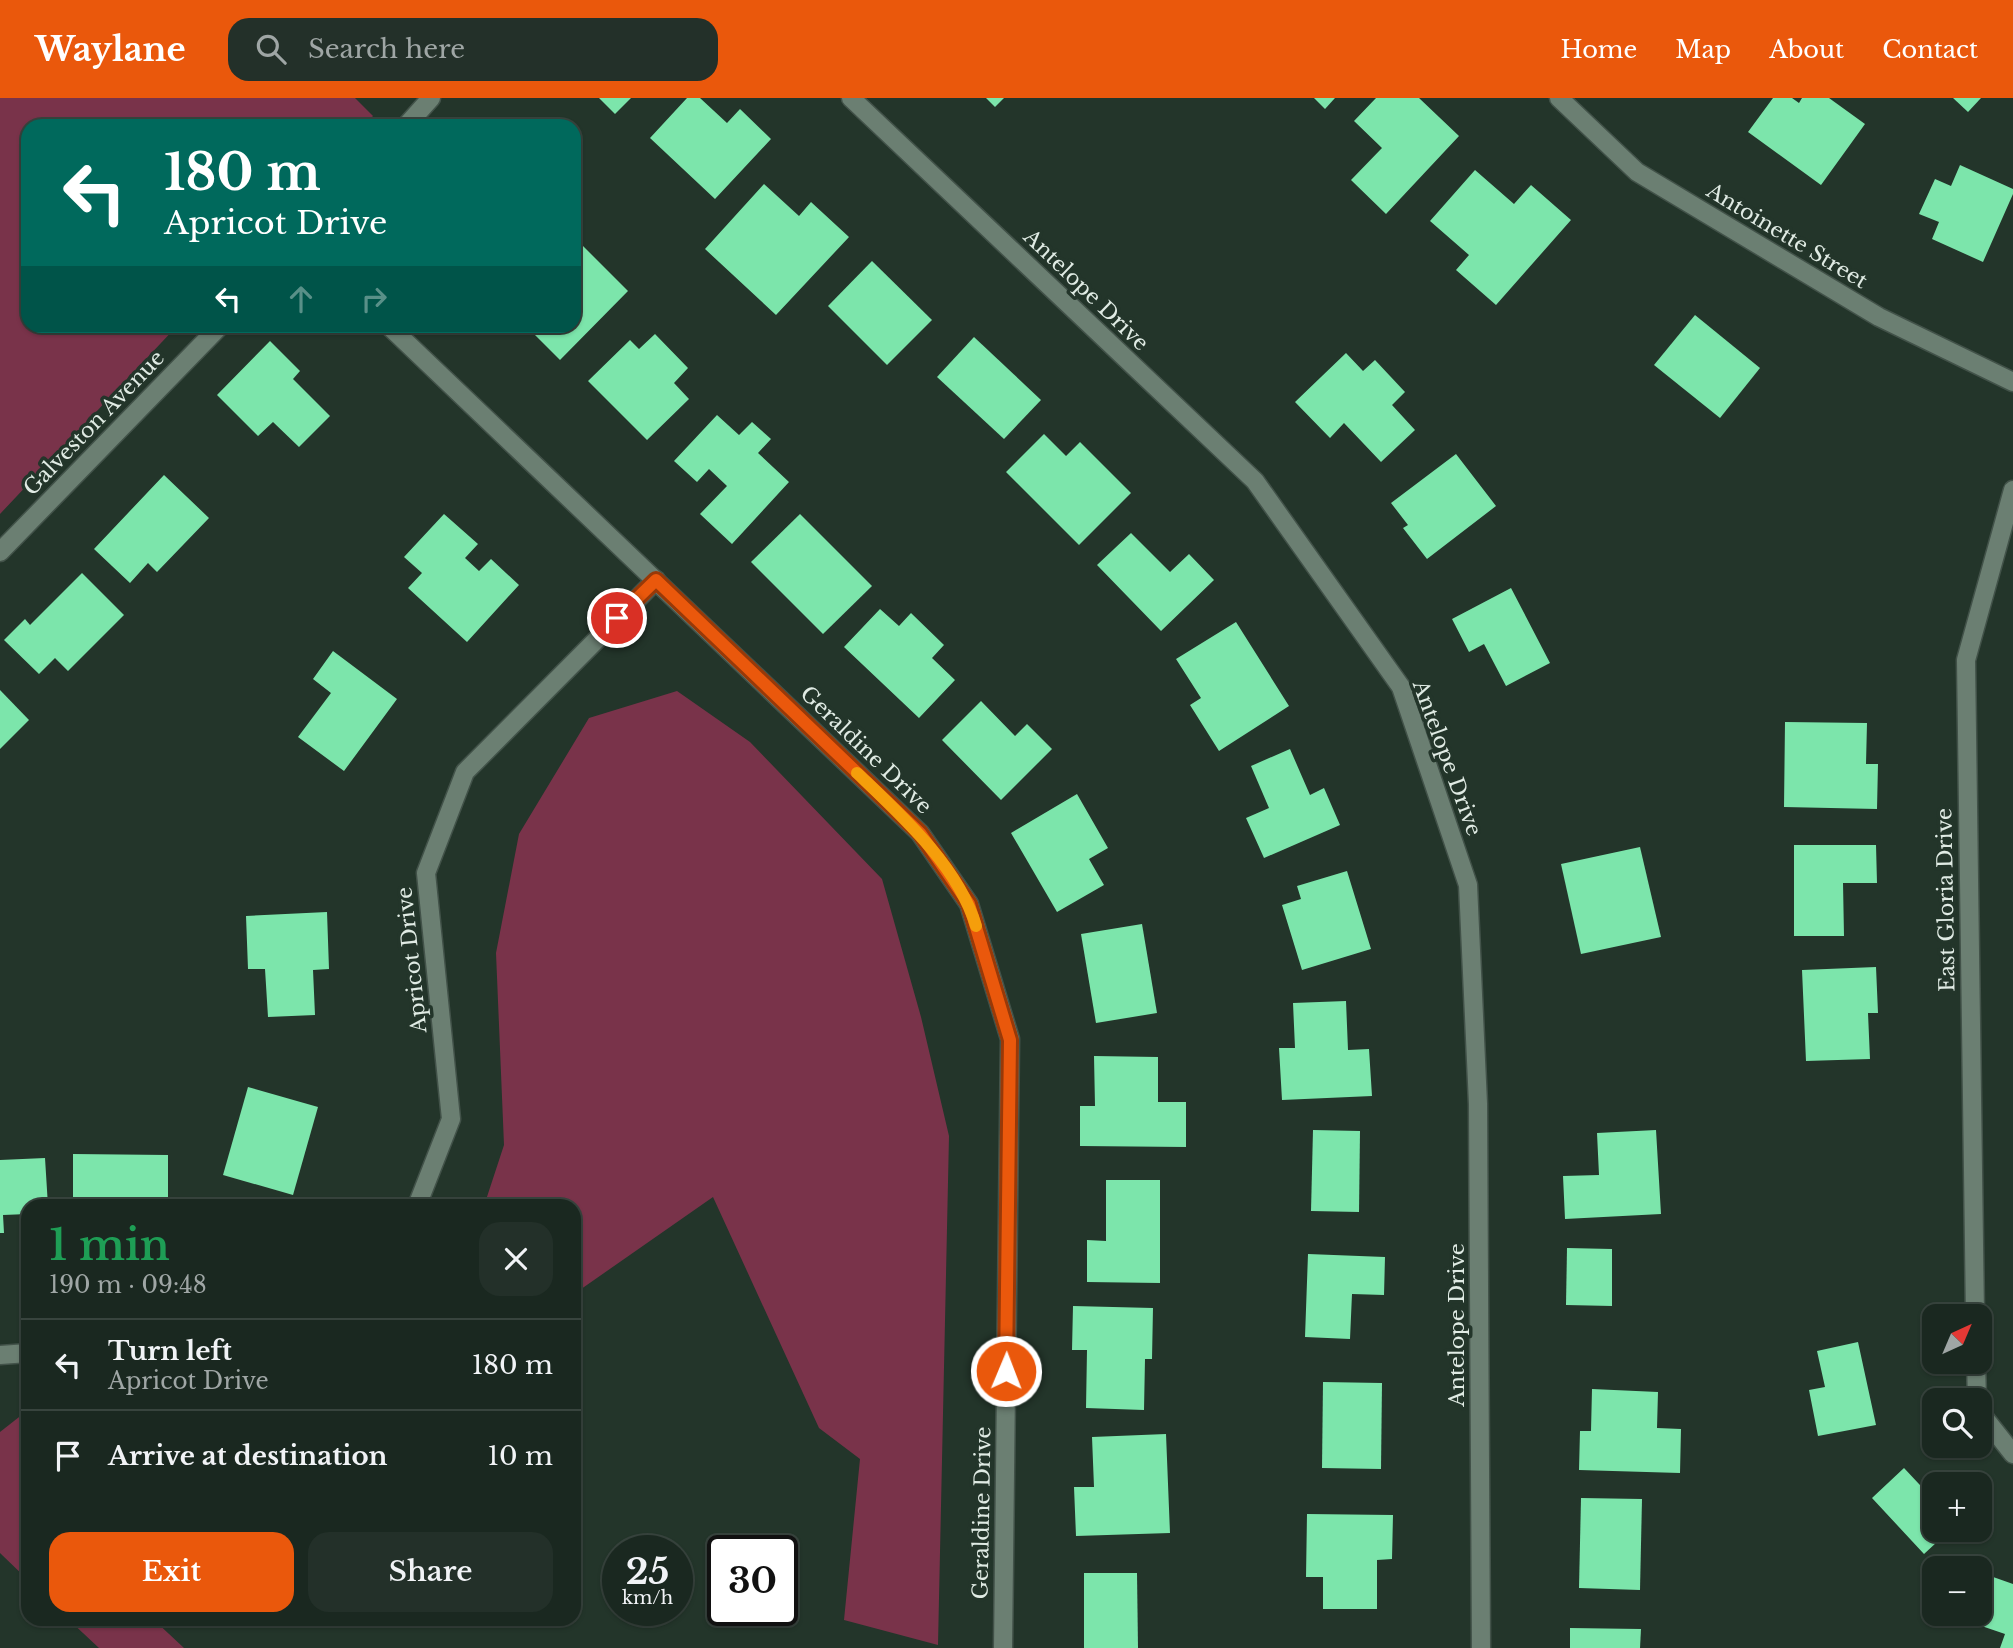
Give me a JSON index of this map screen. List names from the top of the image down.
{
  "streets": {
    "street": [
      "Antoinette Street",
      "Antelope Drive",
      "Galveston Avenue",
      "Geraldine Drive",
      "East Gloria Drive",
      "Apricot Drive"
    ]
  },
  "crossings": [
    ["Geraldine Drive", "Apricot Drive"]
  ],
  "north": "top right",
  "page": {
    "header": "Waylane",
    "search": "Search here",
    "nav": [
      "Home",
      "Map",
      "About",
      "Contact"
    ],
    "turn": ["180 m", "Apricot Drive"],
    "heading": ["1 min", "190 m · 09:48"],
    "map_buttons": ["+", "−"],
    "list": [
      {
        "name": "Turn left",
        "note": "Apricot Drive",
        "value": "180 m"
      },
      {
        "name": "Arrive at destination",
        "value": "10 m"
      }
    ],
    "buttons": ["Exit", "Share"],
    "speed": "25 km/h",
    "limit": "30"
  }
}
